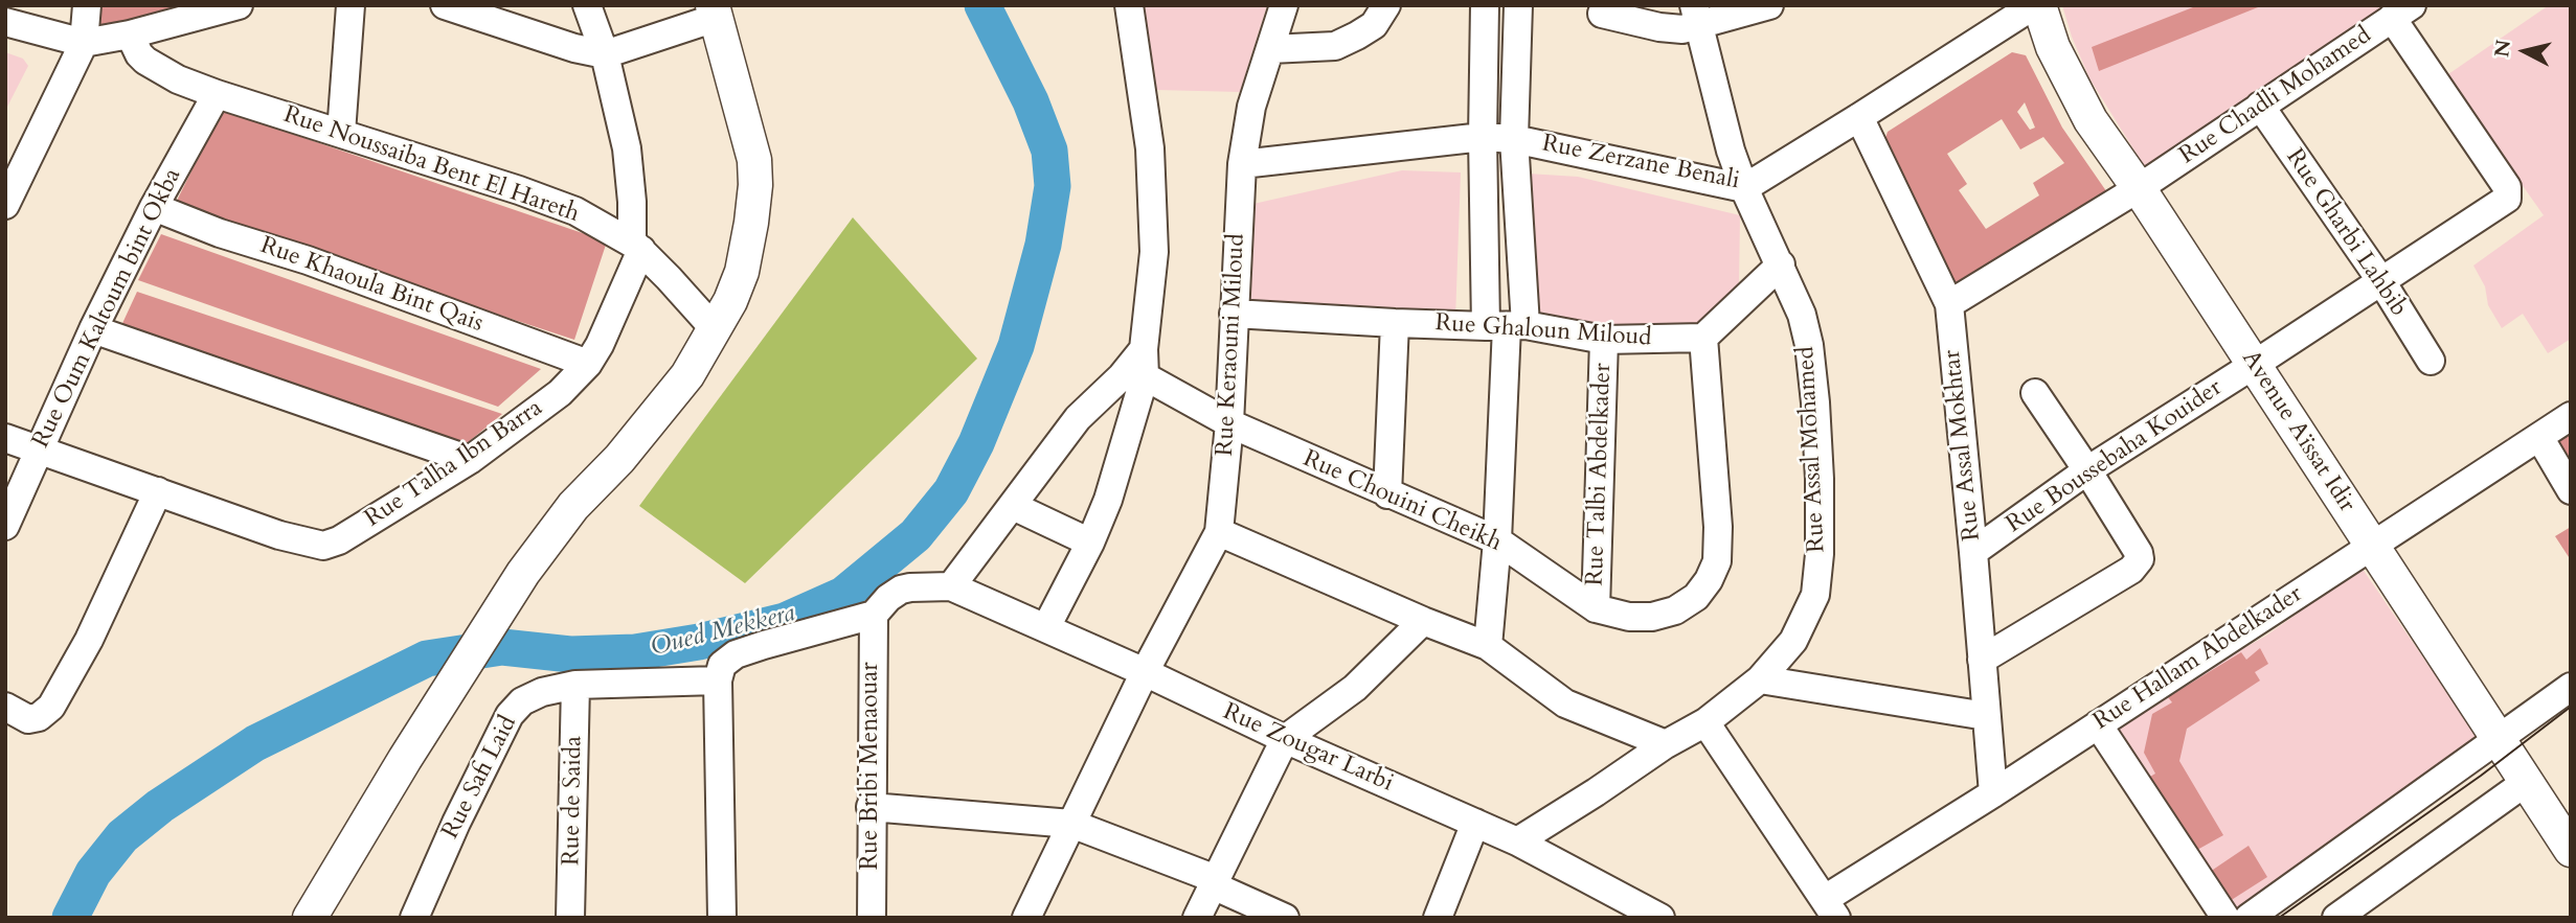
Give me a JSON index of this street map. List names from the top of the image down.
{
  "streets": {
    "main road": ["Avenue Aïssat Idir"],
    "street": [
      "Rue Chadli Mohamed",
      "Rue Zerzane Benali",
      "Rue Noussaiba Bent El Hareth",
      "Rue Gharbi Lahbib",
      "Rue Khaoula Bint Qais",
      "Rue Oum Kaltoum bint Okba",
      "Rue Ghaloun Miloud",
      "Rue Keraouni Miloud",
      "Rue Assal Mokhtar",
      "Rue Assal Mohamed",
      "Rue Boussebaha Kouider",
      "Rue Talha Ibn Barra",
      "Rue Talbi Abdelkader",
      "Rue Chouini Cheikh",
      "Rue Hallam Abdelkader",
      "Rue Zougar Larbi",
      "Rue Bribi Menaouar",
      "Rue Safi Laid",
      "Rue de Saida"
    ]
  },
  "crossings": [
    ["Rue Chadli Mohamed", "Rue Gharbi Lahbib"],
    ["Rue Chadli Mohamed", "Avenue Aïssat Idir"],
    ["Rue Chadli Mohamed", "Rue Assal Mokhtar"],
    ["Rue Chadli Mohamed", "Rue Boussebaha Kouider"],
    ["Rue Zerzane Benali", "Rue Keraouni Miloud"],
    ["Rue Zerzane Benali", "Avenue Aïssat Idir"],
    ["Rue Zerzane Benali", "Rue Assal Mokhtar"],
    ["Rue Zerzane Benali", "Rue Assal Mohamed"],
    ["Rue Noussaiba Bent El Hareth", "Rue Oum Kaltoum bint Okba"],
    ["Rue Noussaiba Bent El Hareth", "Rue Talha Ibn Barra"],
    ["Rue Gharbi Lahbib", "Rue Boussebaha Kouider"],
    ["Rue Khaoula Bint Qais", "Rue Oum Kaltoum bint Okba"],
    ["Rue Khaoula Bint Qais", "Rue Talha Ibn Barra"],
    ["Rue Oum Kaltoum bint Okba", "Rue Talha Ibn Barra"],
    ["Rue Ghaloun Miloud", "Rue Keraouni Miloud"],
    ["Rue Ghaloun Miloud", "Rue Talbi Abdelkader"],
    ["Rue Ghaloun Miloud", "Rue Chouini Cheikh"],
    ["Rue Keraouni Miloud", "Rue Chouini Cheikh"],
    ["Rue Keraouni Miloud", "Rue Zougar Larbi"],
    ["Avenue Aïssat Idir", "Rue Boussebaha Kouider"],
    ["Avenue Aïssat Idir", "Rue Hallam Abdelkader"],
    ["Rue Assal Mokhtar", "Rue Boussebaha Kouider"],
    ["Rue Assal Mokhtar", "Rue Hallam Abdelkader"],
    ["Rue Assal Mohamed", "Rue Zougar Larbi"],
    ["Rue Talbi Abdelkader", "Rue Chouini Cheikh"],
    ["Rue Safi Laid", "Rue de Saida"]
  ],
  "water": ["Oued Mekkera"],
  "north": "left"
}
